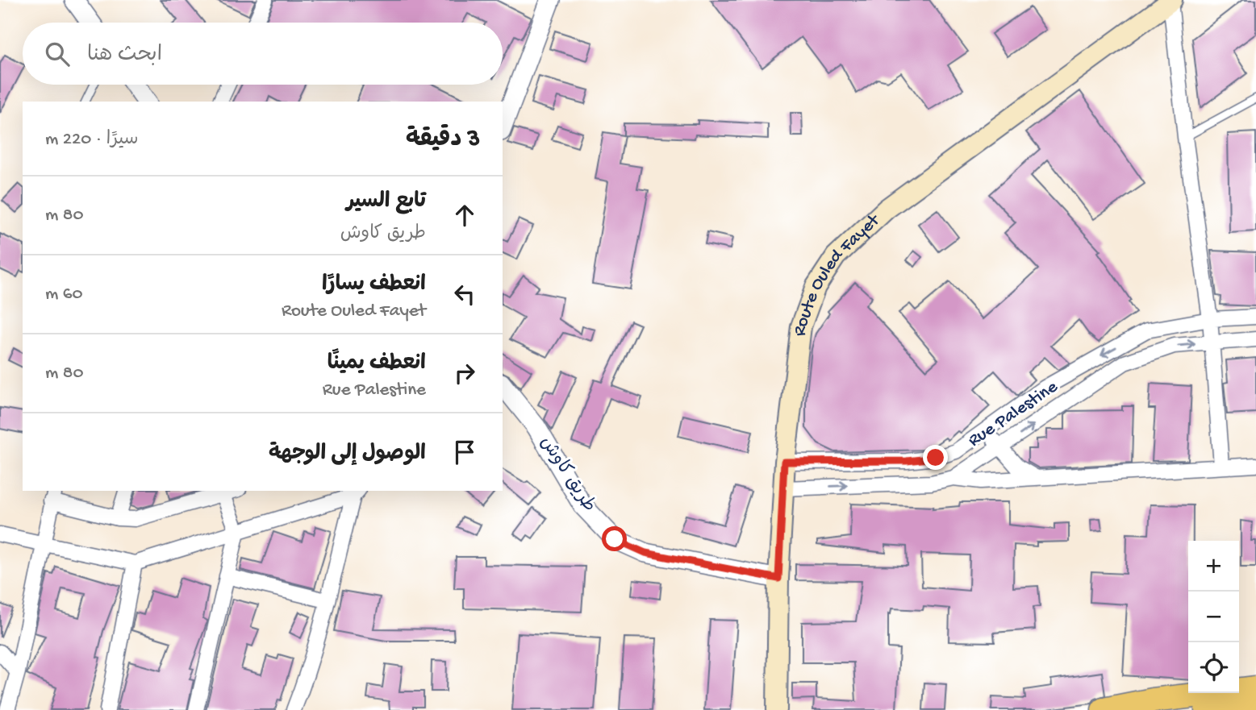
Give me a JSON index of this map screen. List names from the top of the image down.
{
  "streets": {
    "main road": ["Route Ouled Fayet"],
    "street": ["Rue Palestine", "طريق كاوش"]
  },
  "crossings": [
    ["Route Ouled Fayet", "Rue Palestine"],
    ["Route Ouled Fayet", "طريق كاوش"]
  ],
  "page": {
    "search": "ابحث هنا",
    "heading": ["3 دقيقة", "سيرًا · 220 m"],
    "list": [
      ["تابع السير", "طريق كاوش", "80 m"],
      ["انعطف يسارًا", "Route Ouled Fayet", "60 m"],
      ["انعطف يمينًا", "Rue Palestine", "80 m"],
      "الوصول إلى الوجهة"
    ],
    "map_buttons": ["+", "−"]
  }
}
